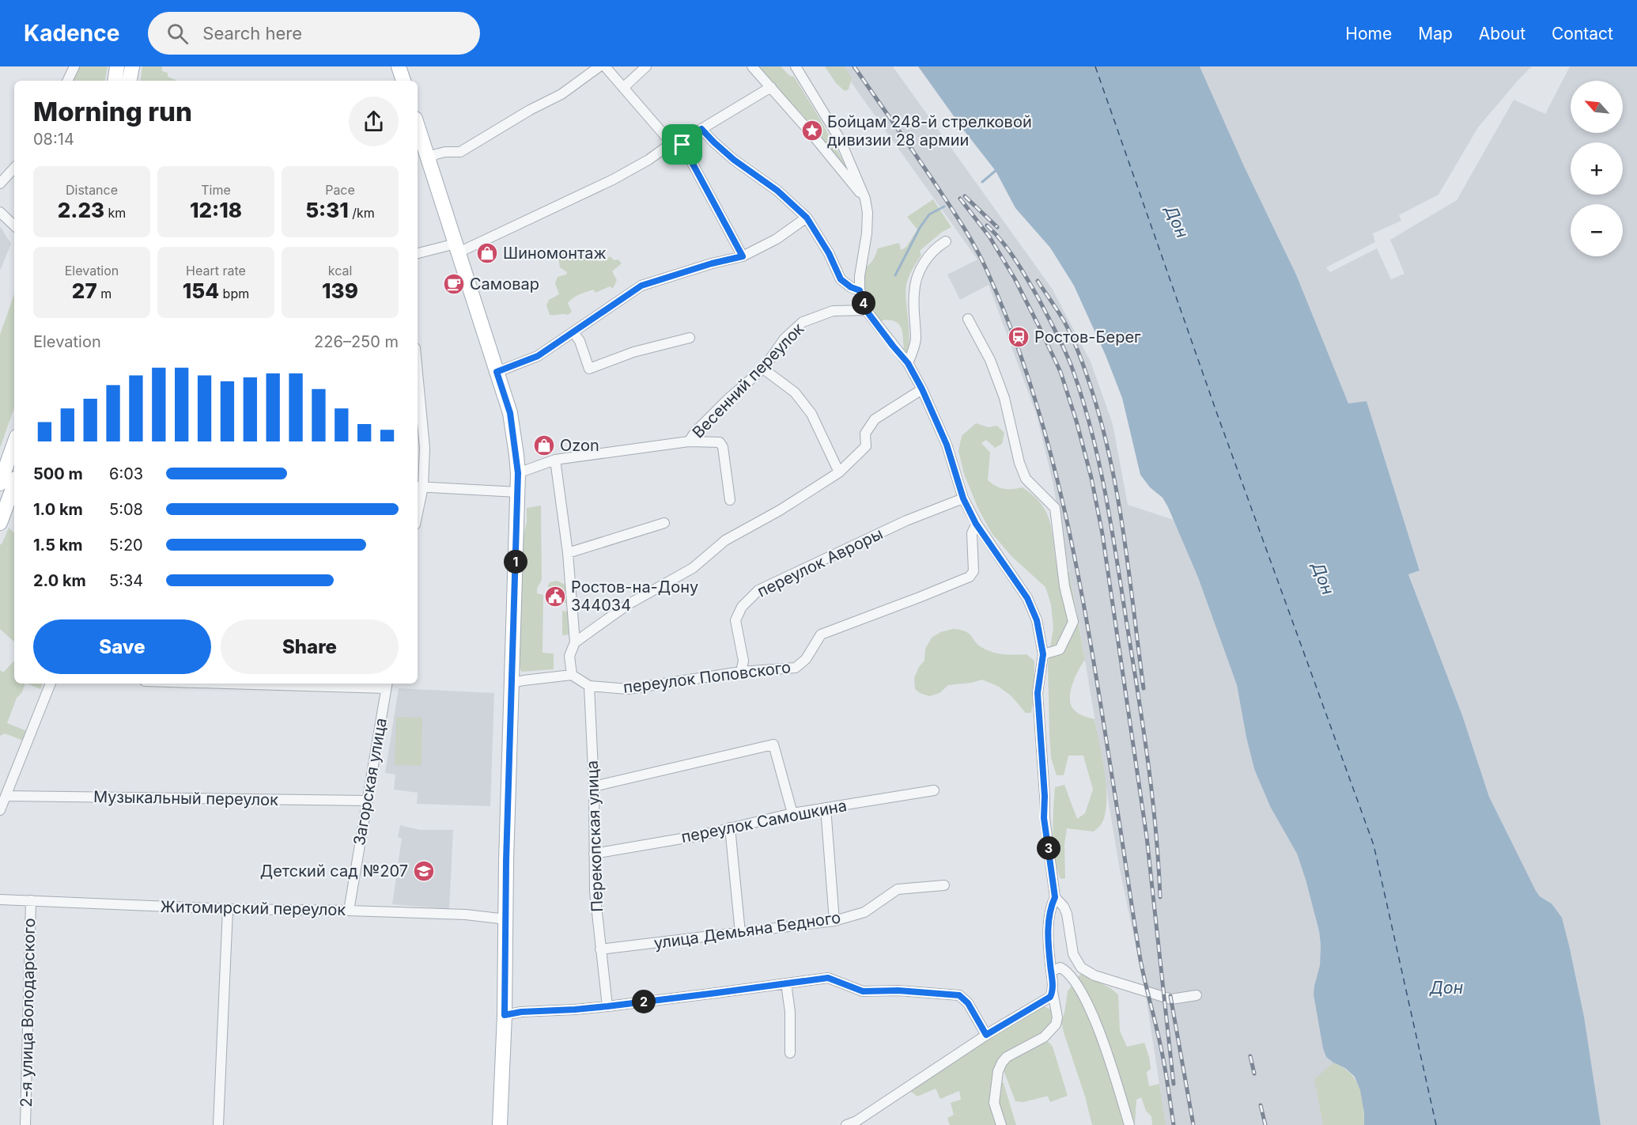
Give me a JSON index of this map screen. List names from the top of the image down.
{
  "streets": {
    "street": [
      "Весенний переулок",
      "переулок Авроры",
      "переулок Поповского",
      "Загорская улица",
      "Музыкальный переулок",
      "переулок Самошкина",
      "Перекопская улица",
      "Житомирский переулок",
      "улица Демьяна Бедного",
      "2-я улица Володарского"
    ]
  },
  "crossings": [
    ["переулок Авроры", "переулок Поповского"],
    ["переулок Поповского", "Перекопская улица"],
    ["Загорская улица", "Музыкальный переулок"],
    ["Загорская улица", "Житомирский переулок"],
    ["переулок Самошкина", "Перекопская улица"],
    ["Перекопская улица", "улица Демьяна Бедного"],
    ["Житомирский переулок", "2-я улица Володарского"]
  ],
  "water": ["Дон"],
  "places": {
    "place": ["Бойцам 248-й стрелковой дивизии 28 армии"],
    "shop": ["Шиномонтаж", "Ozon"],
    "cafe": ["Самовар"],
    "station": ["Ростов-Берег"],
    "public building": ["Ростов-на-Дону 344034"],
    "school or university": ["Детский сад №207"]
  },
  "north": "top left",
  "page": {
    "header": "Kadence",
    "search": "Search here",
    "nav": [
      "Home",
      "Map",
      "About",
      "Contact"
    ],
    "map_buttons": ["+", "−"],
    "heading": ["Morning run", "08:14"],
    "stats": [
      ["Distance", "2.23 km"],
      ["Time", "12:18"],
      ["Pace", "5:31 /km"],
      ["Elevation", "27 m"],
      ["Heart rate", "154 bpm"],
      ["kcal", "139"]
    ],
    "pins": [
      "4",
      "1",
      "3",
      "2"
    ],
    "chart": ["Elevation", "226–250 m"],
    "list": [
      {
        "name": "500 m",
        "note": "6:03"
      },
      {
        "name": "1.0 km",
        "note": "5:08"
      },
      {
        "name": "1.5 km",
        "note": "5:20"
      },
      {
        "name": "2.0 km",
        "note": "5:34"
      }
    ],
    "buttons": ["Save", "Share"]
  }
}
